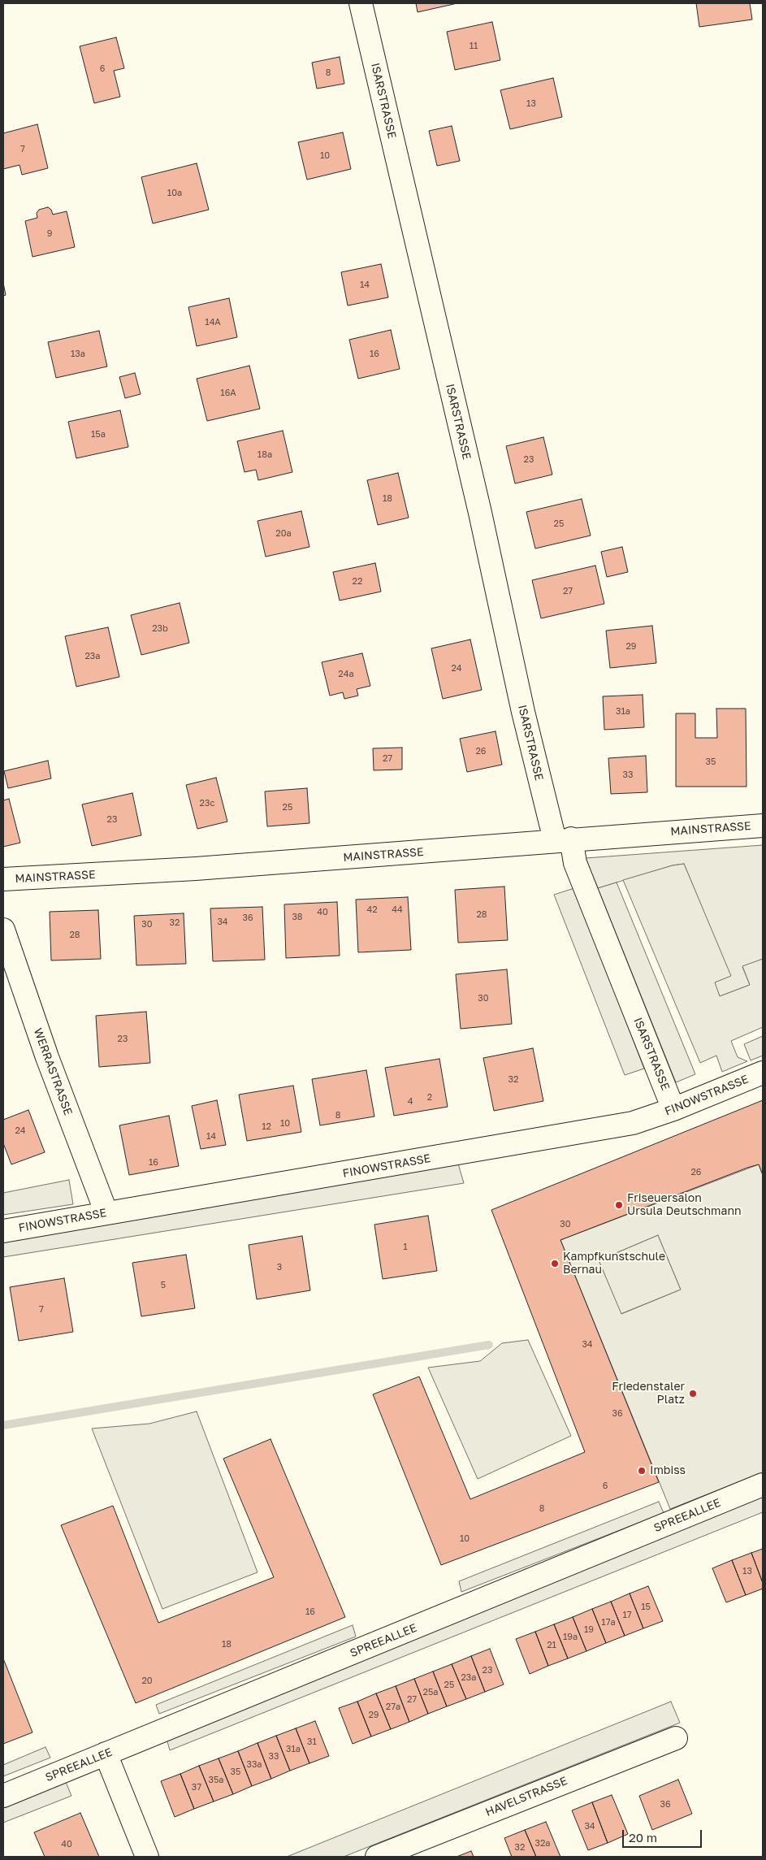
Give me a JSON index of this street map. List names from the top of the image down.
{
  "streets": {
    "street": [
      "ISARSTRASSE",
      "MAINSTRASSE",
      "WERRASTRASSE",
      "FINOWSTRASSE",
      "SPREEALLEE",
      "HAVELSTRASSE"
    ]
  },
  "crossings": [
    ["ISARSTRASSE", "MAINSTRASSE"],
    ["ISARSTRASSE", "FINOWSTRASSE"],
    ["WERRASTRASSE", "FINOWSTRASSE"]
  ],
  "places": [
    "Friseuersalon Ursula Deutschmann",
    "Kampfkunstschule Bernau",
    "Friedenstaler Platz",
    "Imbiss"
  ],
  "house_numbers": [
    "11",
    "6",
    "8",
    "13",
    "7",
    "10",
    "10a",
    "9",
    "14",
    "14A",
    "13a",
    "16",
    "16A",
    "15a",
    "18a",
    "23",
    "18",
    "25",
    "20a",
    "22",
    "27",
    "23b",
    "29",
    "23a",
    "24",
    "24a",
    "31a",
    "26",
    "27",
    "35",
    "33",
    "23c",
    "25",
    "23",
    "42",
    "44",
    "40",
    "28",
    "38",
    "36",
    "34",
    "32",
    "30",
    "28",
    "30",
    "23",
    "32",
    "2",
    "4",
    "8",
    "10",
    "12",
    "24",
    "14",
    "16",
    "26",
    "30",
    "1",
    "3",
    "5",
    "7",
    "34",
    "36",
    "6",
    "8",
    "10",
    "13",
    "15",
    "16",
    "17",
    "17a",
    "19",
    "19a",
    "18",
    "21",
    "23",
    "23a",
    "20",
    "25",
    "25a",
    "27",
    "27a",
    "29",
    "31",
    "31a",
    "33",
    "33a",
    "35",
    "35a",
    "37",
    "36",
    "34",
    "32a",
    "40",
    "32"
  ],
  "scale_bar": "20 m"
}
